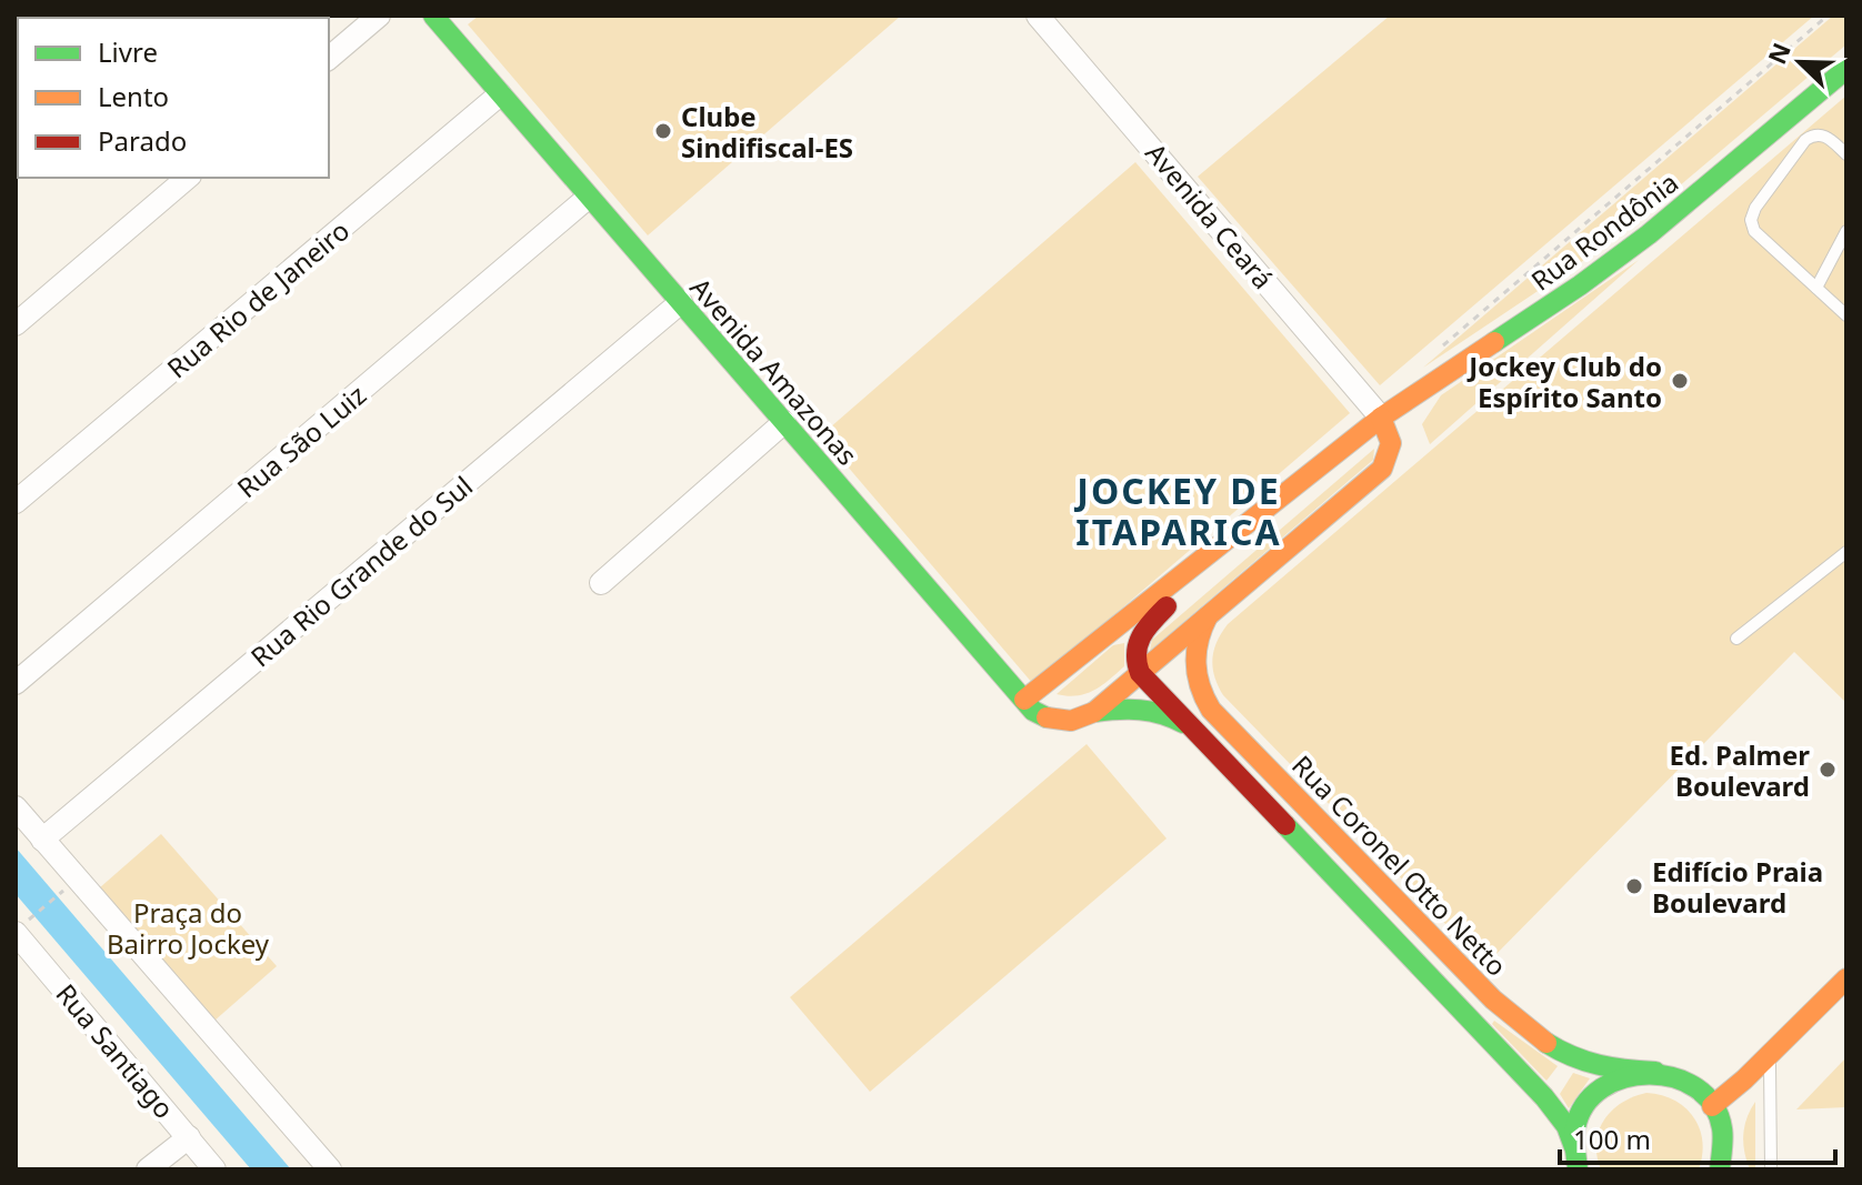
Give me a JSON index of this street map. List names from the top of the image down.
{
  "streets": {
    "street": [
      "Avenida Ceará",
      "Rua Rondônia",
      "Rua Rio de Janeiro",
      "Avenida Amazonas",
      "Rua São Luiz",
      "Rua Rio Grande do Sul",
      "Rua Coronel Otto Netto",
      "Rua Santiago"
    ]
  },
  "crossings": [
    ["Avenida Ceará", "Rua Rondônia"],
    ["Rua Rondônia", "Avenida Amazonas"],
    ["Rua Rio de Janeiro", "Avenida Amazonas"],
    ["Avenida Amazonas", "Rua São Luiz"],
    ["Avenida Amazonas", "Rua Rio Grande do Sul"],
    ["Avenida Amazonas", "Rua Coronel Otto Netto"]
  ],
  "districts": ["JOCKEY DE ITAPARICA"],
  "parks": ["Praça do Bairro Jockey"],
  "places": [
    "Clube Sindifiscal-ES",
    "Jockey Club do Espírito Santo",
    "Ed. Palmer Boulevard",
    "Edifício Praia Boulevard"
  ],
  "legend": ["Livre", "Lento", "Parado"],
  "scale_bar": "100 m",
  "north": "top left"
}
